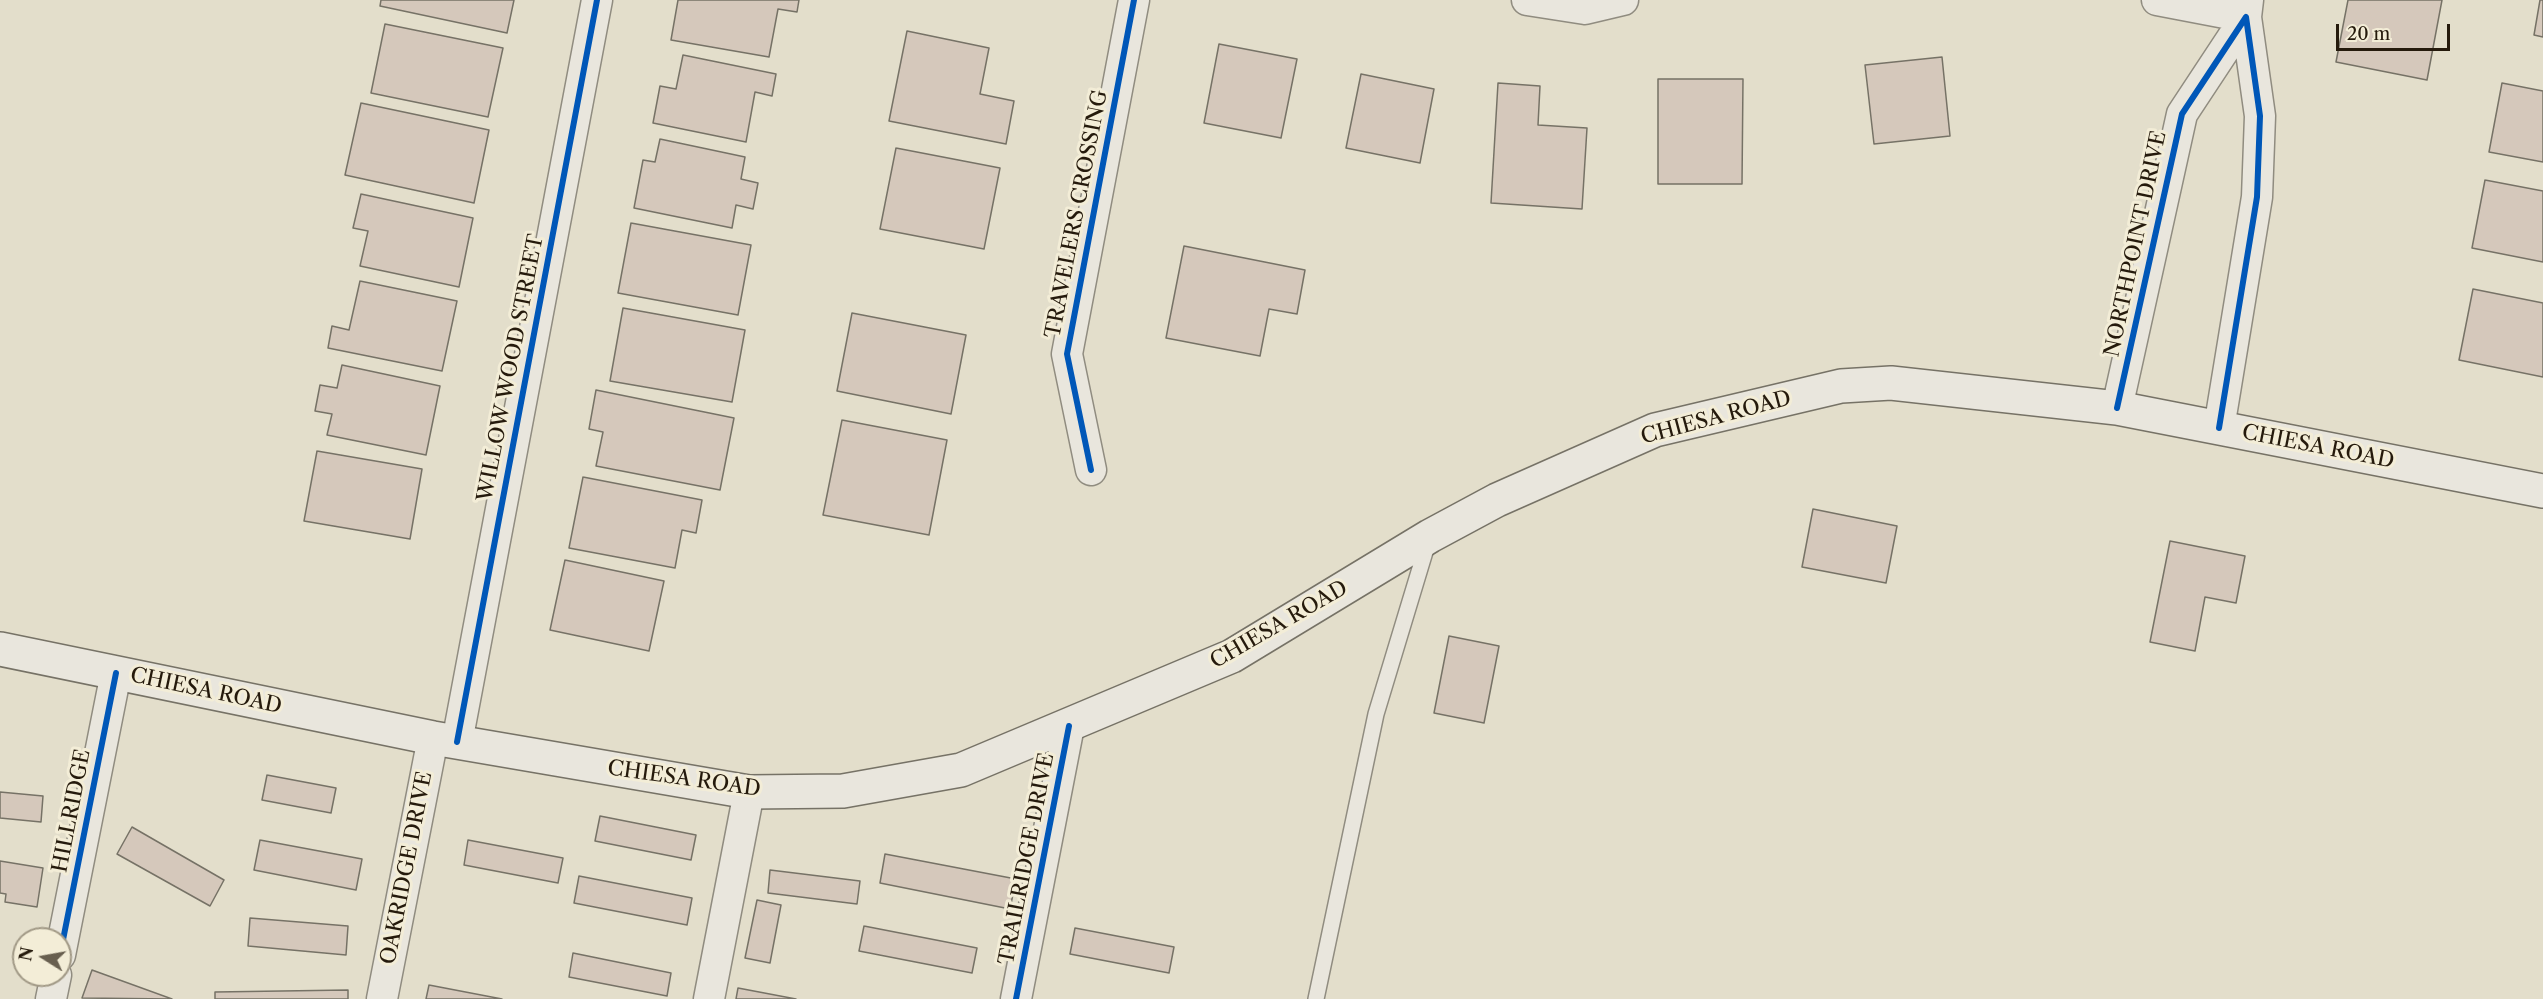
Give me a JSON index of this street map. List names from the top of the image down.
{
  "streets": {
    "main road": ["CHIESA ROAD"],
    "street": [
      "TRAVELERS CROSSING",
      "NORTHPOINT DRIVE",
      "WILLOW WOOD STREET",
      "HILLRIDGE",
      "TRAILRIDGE DRIVE",
      "OAKRIDGE DRIVE"
    ]
  },
  "crossings": [
    ["NORTHPOINT DRIVE", "CHIESA ROAD"],
    ["WILLOW WOOD STREET", "CHIESA ROAD"],
    ["WILLOW WOOD STREET", "OAKRIDGE DRIVE"],
    ["CHIESA ROAD", "HILLRIDGE"],
    ["CHIESA ROAD", "TRAILRIDGE DRIVE"],
    ["CHIESA ROAD", "OAKRIDGE DRIVE"]
  ],
  "scale_bar": "20 m",
  "north": "left"
}
